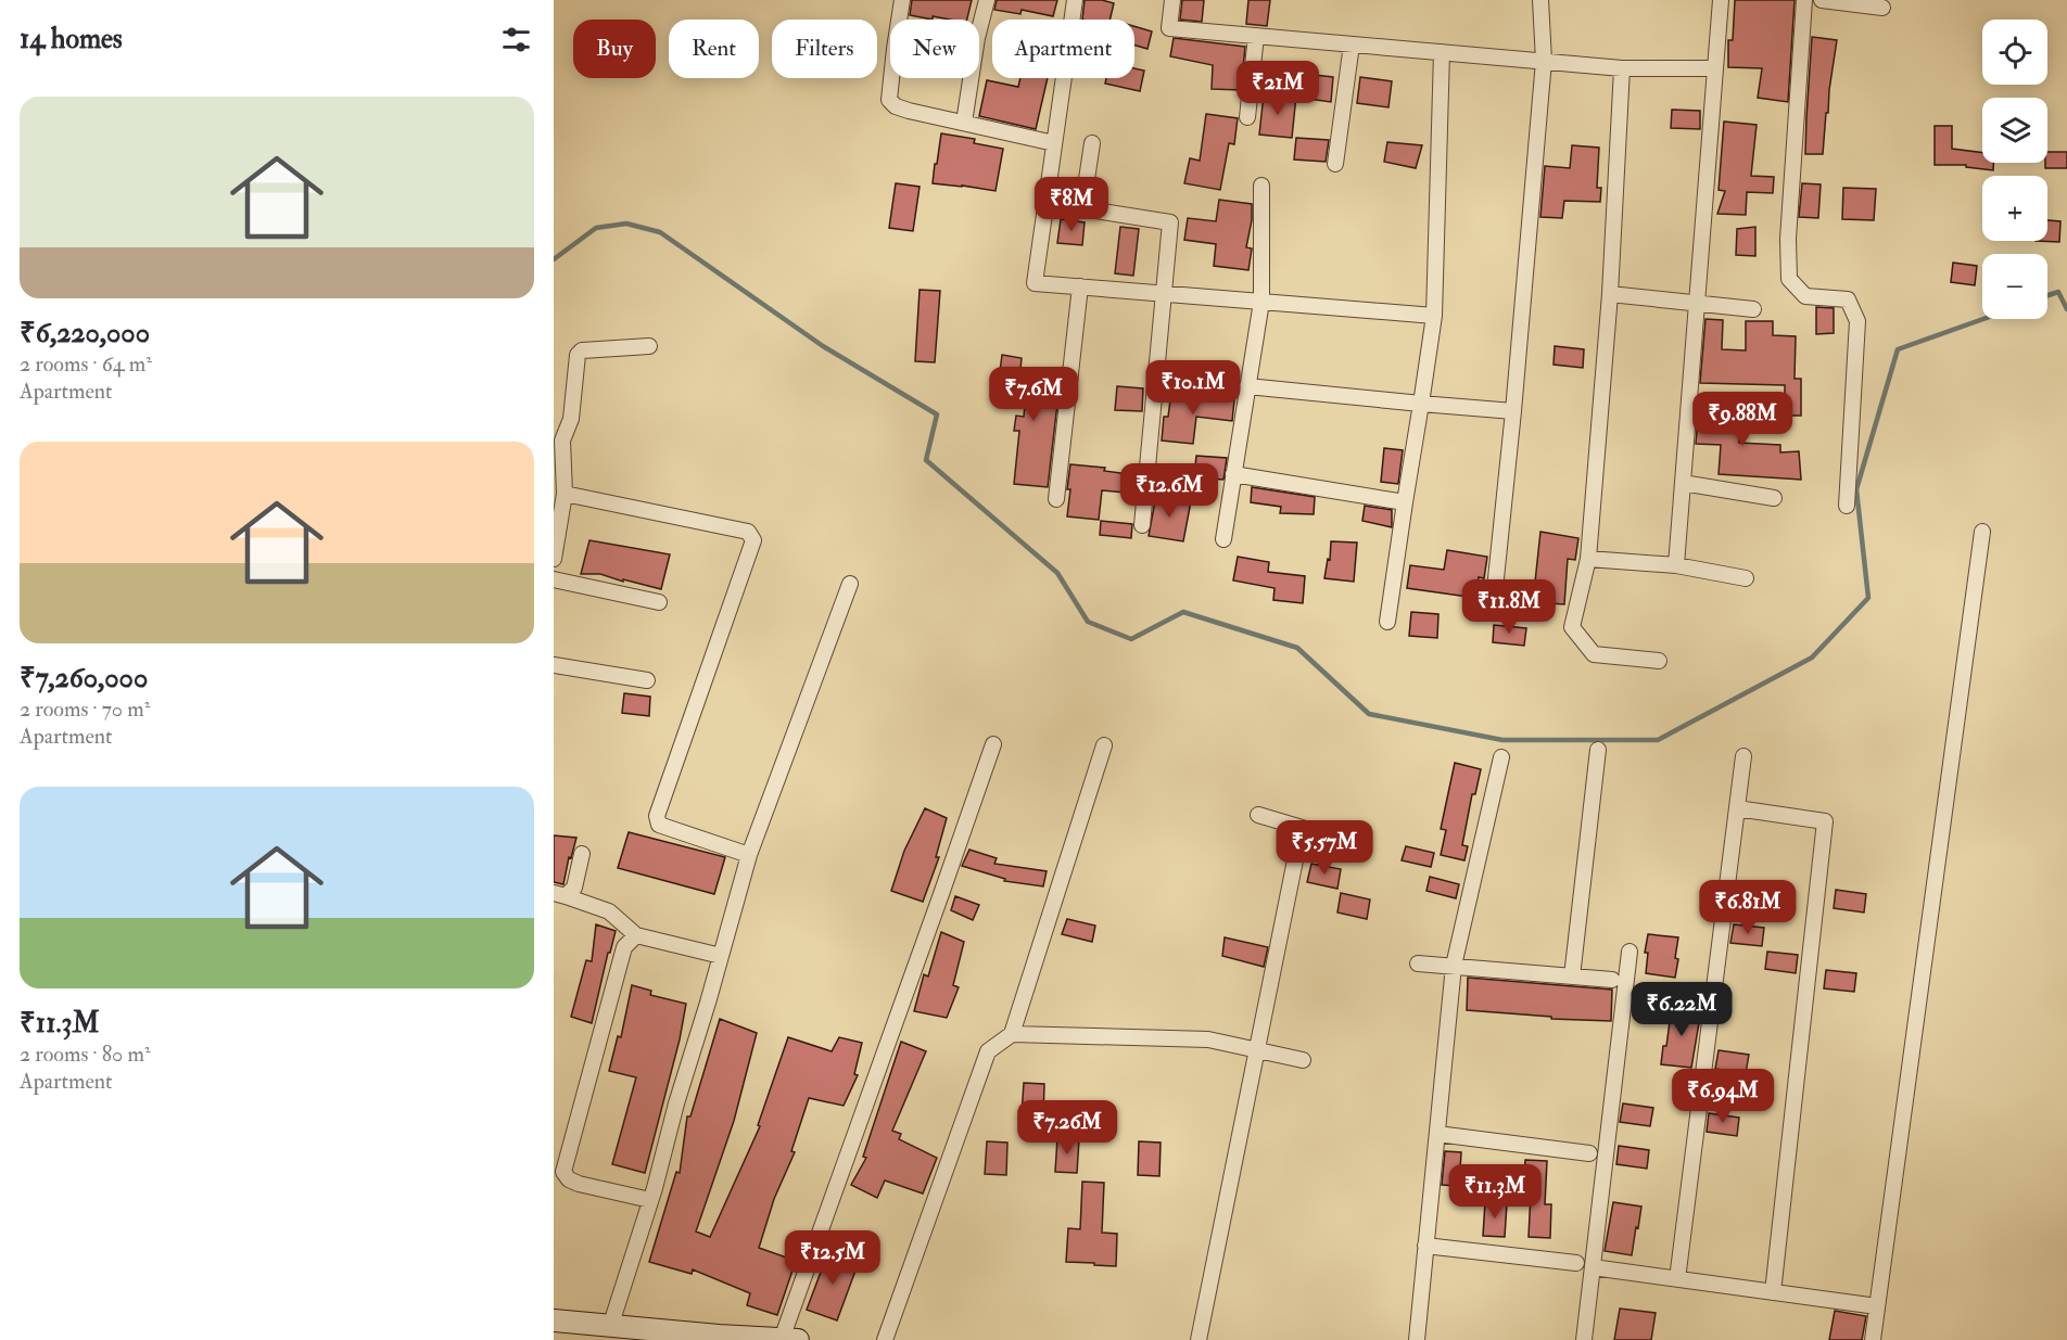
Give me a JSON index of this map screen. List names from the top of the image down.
{
  "page": {
    "heading": "14 homes",
    "map_buttons": ["+", "−"],
    "chip": [
      "Buy",
      "Rent",
      "Filters",
      "New",
      "Apartment"
    ],
    "price": [
      "₹21M",
      "₹8M",
      "₹10.1M",
      "₹7.6M",
      "₹9.88M",
      "₹12.6M",
      "₹11.8M",
      "₹5.57M",
      "₹6.81M",
      "₹6.22M",
      "₹6.94M",
      "₹7.26M",
      "₹11.3M",
      "₹12.5M"
    ],
    "list": [
      {
        "name": "₹6,220,000",
        "note": "2 rooms · 64 m² · Apartment"
      },
      {
        "name": "₹7,260,000",
        "note": "2 rooms · 70 m² · Apartment"
      },
      {
        "name": "₹11.3M",
        "note": "2 rooms · 80 m² · Apartment"
      }
    ]
  }
}
